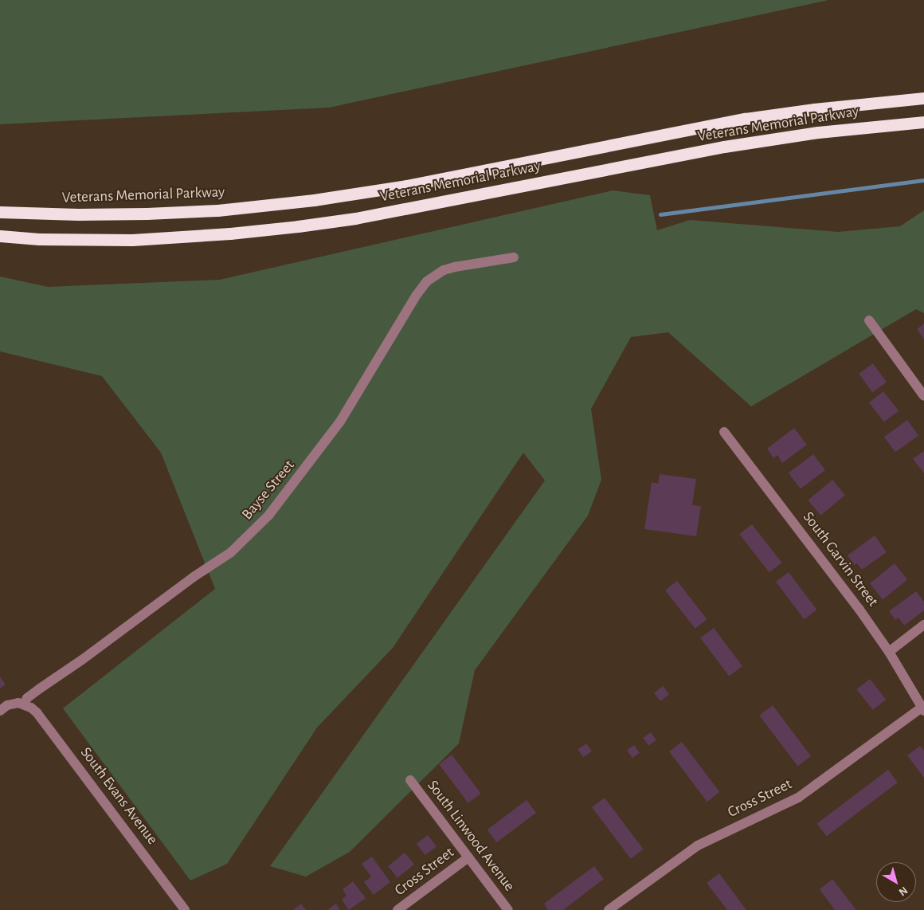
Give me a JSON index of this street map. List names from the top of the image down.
{
  "streets": {
    "highway": ["Veterans Memorial Parkway"],
    "street": [
      "Bayse Street",
      "South Garvin Street",
      "South Evans Avenue",
      "Cross Street",
      "South Linwood Avenue"
    ]
  },
  "crossings": [
    ["Bayse Street", "South Evans Avenue"],
    ["South Garvin Street", "Cross Street"],
    ["Cross Street", "South Linwood Avenue"]
  ],
  "north": "bottom right"
}
